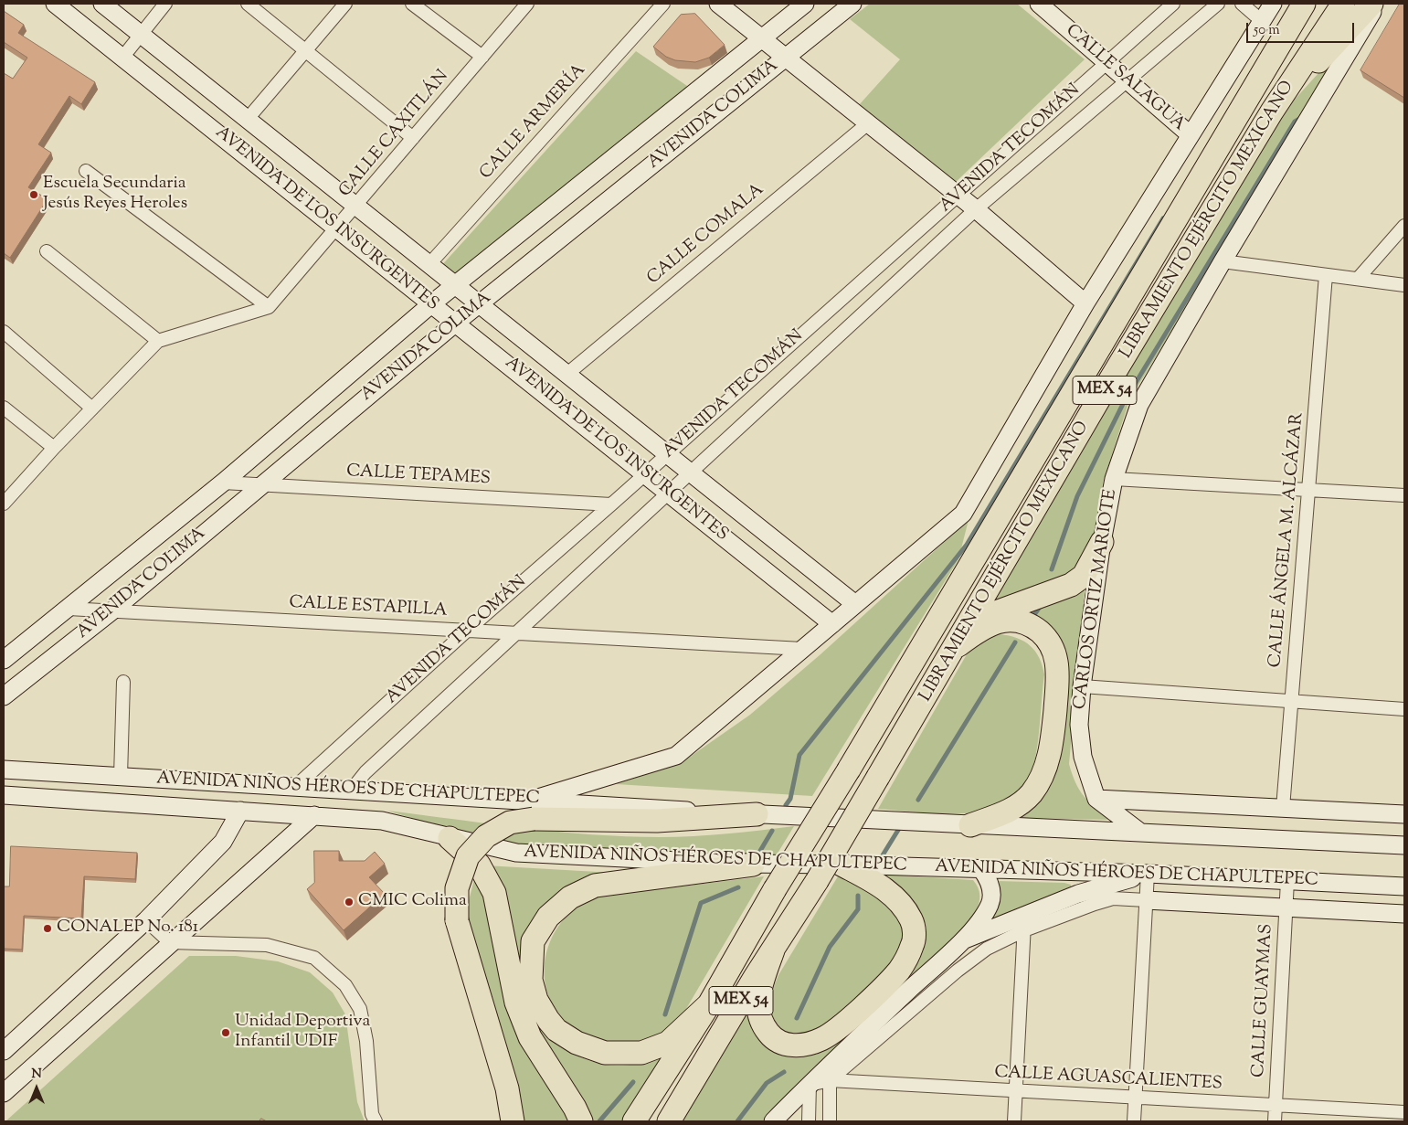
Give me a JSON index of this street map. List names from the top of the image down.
{
  "streets": {
    "highway": ["LIBRAMIENTO EJÉRCITO MEXICANO", "MEX 54"],
    "street": [
      "CALLE SALAGUA",
      "AVENIDA COLIMA",
      "CALLE ARMERÍA",
      "CALLE CAXITLÁN",
      "AVENIDA TECOMÁN",
      "AVENIDA DE LOS INSURGENTES",
      "CALLE COMALA",
      "CALLE TEPAMES",
      "CALLE ÁNGELA M. ALCÁZAR",
      "CARLOS ORTIZ MARIOTE",
      "CALLE ESTAPILLA",
      "AVENIDA NIÑOS HÉROES DE CHAPULTEPEC",
      "CALLE GUAYMAS",
      "CALLE AGUASCALIENTES"
    ]
  },
  "crossings": [
    ["CALLE SALAGUA", "AVENIDA TECOMÁN"],
    ["AVENIDA COLIMA", "AVENIDA DE LOS INSURGENTES"],
    ["AVENIDA COLIMA", "CALLE TEPAMES"],
    ["AVENIDA COLIMA", "CALLE ESTAPILLA"],
    ["CALLE ARMERÍA", "AVENIDA DE LOS INSURGENTES"],
    ["CALLE CAXITLÁN", "AVENIDA DE LOS INSURGENTES"],
    ["AVENIDA TECOMÁN", "AVENIDA DE LOS INSURGENTES"],
    ["AVENIDA TECOMÁN", "CALLE TEPAMES"],
    ["AVENIDA TECOMÁN", "CALLE ESTAPILLA"],
    ["AVENIDA TECOMÁN", "AVENIDA NIÑOS HÉROES DE CHAPULTEPEC"],
    ["AVENIDA DE LOS INSURGENTES", "CALLE COMALA"],
    ["LIBRAMIENTO EJÉRCITO MEXICANO", "CARLOS ORTIZ MARIOTE"],
    ["AVENIDA NIÑOS HÉROES DE CHAPULTEPEC", "CALLE GUAYMAS"],
    ["CALLE GUAYMAS", "CALLE AGUASCALIENTES"]
  ],
  "places": [
    "Escuela Secundaria Jesús Reyes Heroles",
    "CMIC Colima",
    "CONALEP No. 181",
    "Unidad Deportiva Infantil UDIF"
  ],
  "scale_bar": "50 m",
  "north": "top"
}
